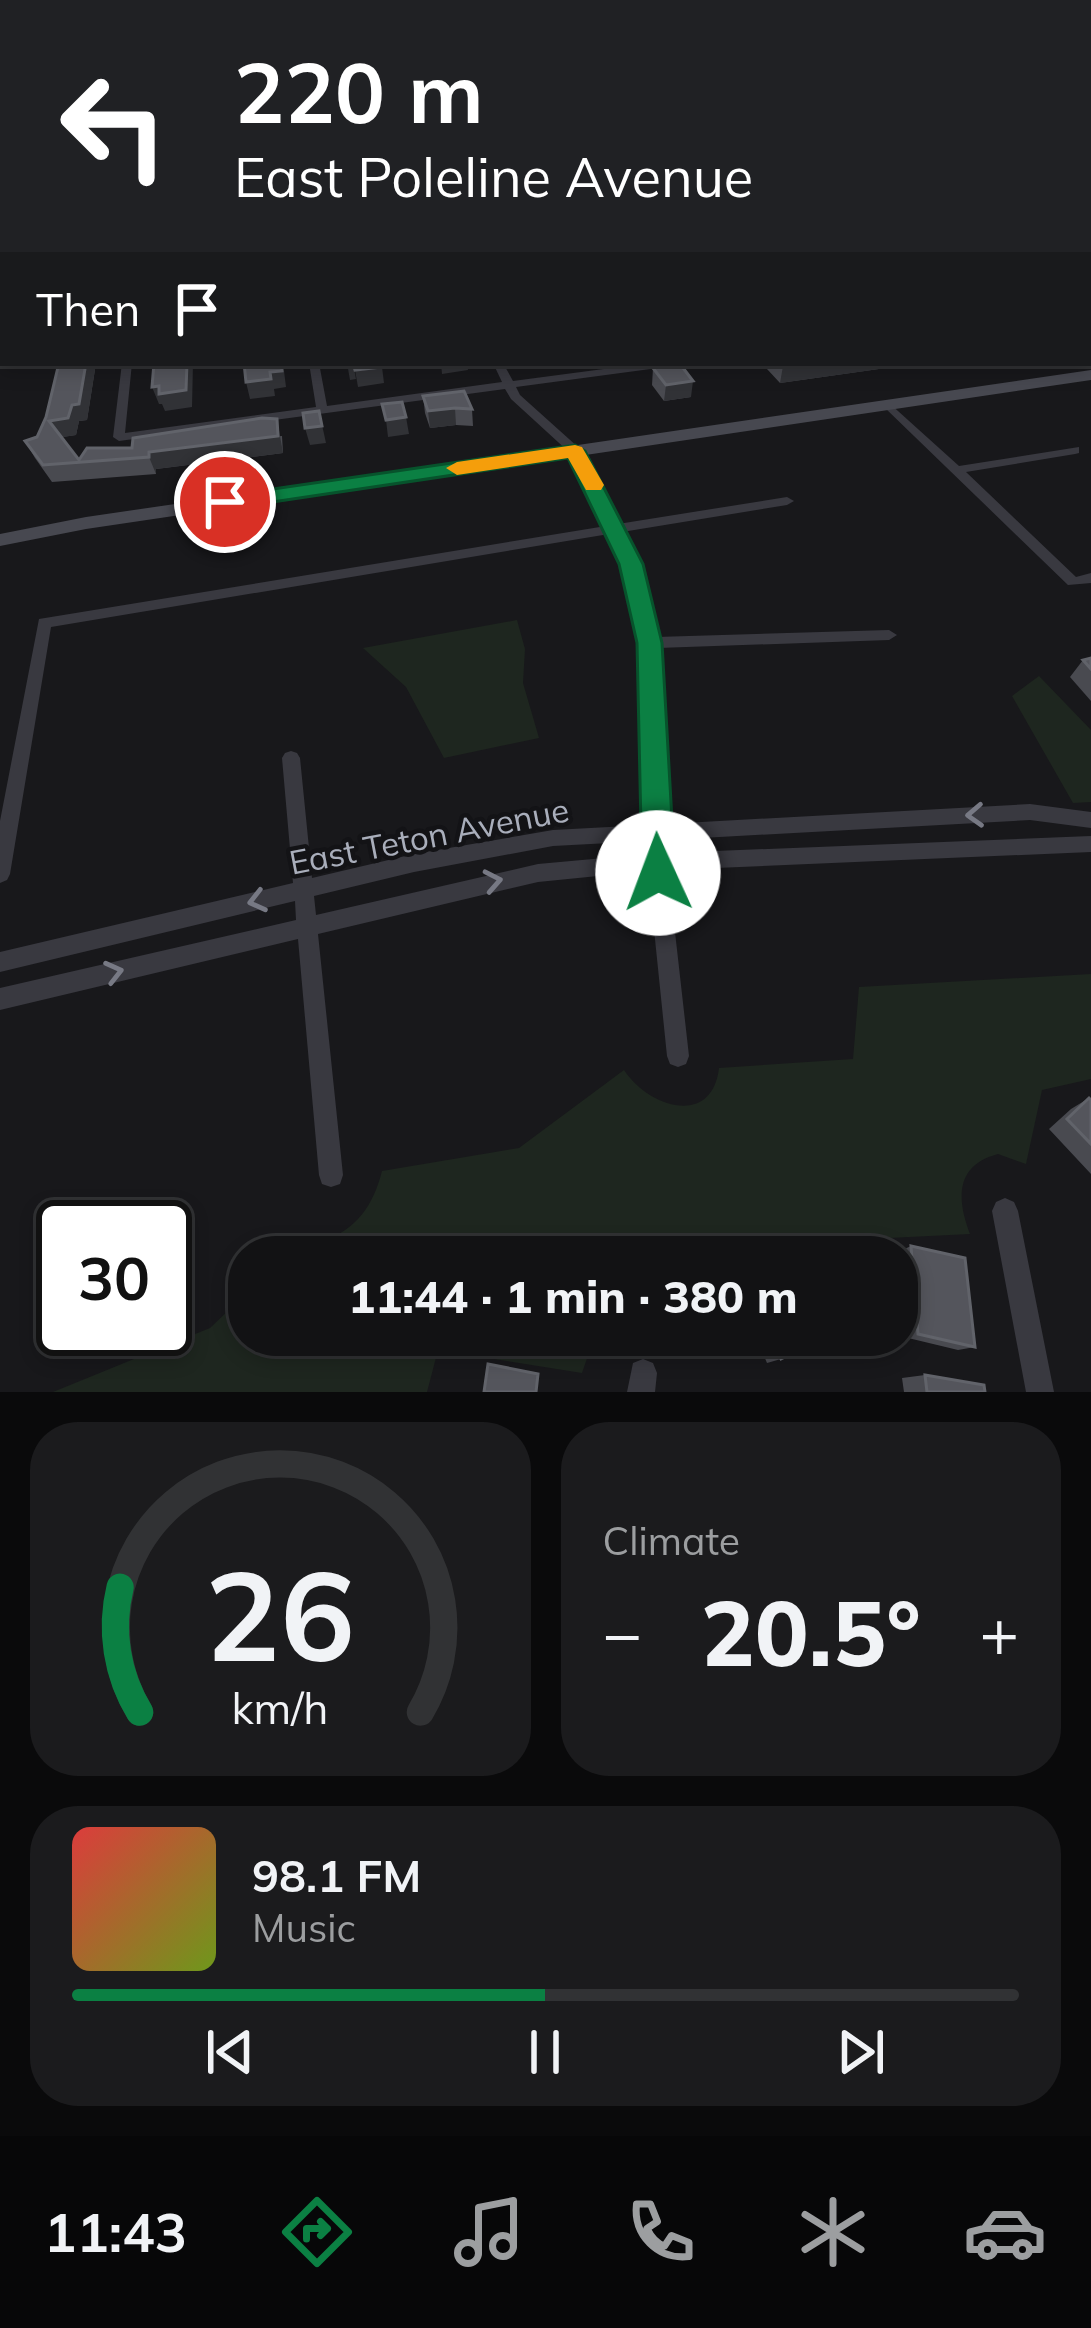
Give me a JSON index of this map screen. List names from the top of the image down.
{
  "streets": {
    "street": ["East Teton Avenue"]
  },
  "page": {
    "turn": ["220 m", "East Poleline Avenue"],
    "then": "Then",
    "limit": "30",
    "trip": "11:44 · 1 min · 380 m",
    "tile": "Climate",
    "heat": ["−", "20.5°", "+"],
    "song": ["98.1 FM", "Music"],
    "tabs": "11:43",
    "gauge": ["26", "km/h"]
  }
}
